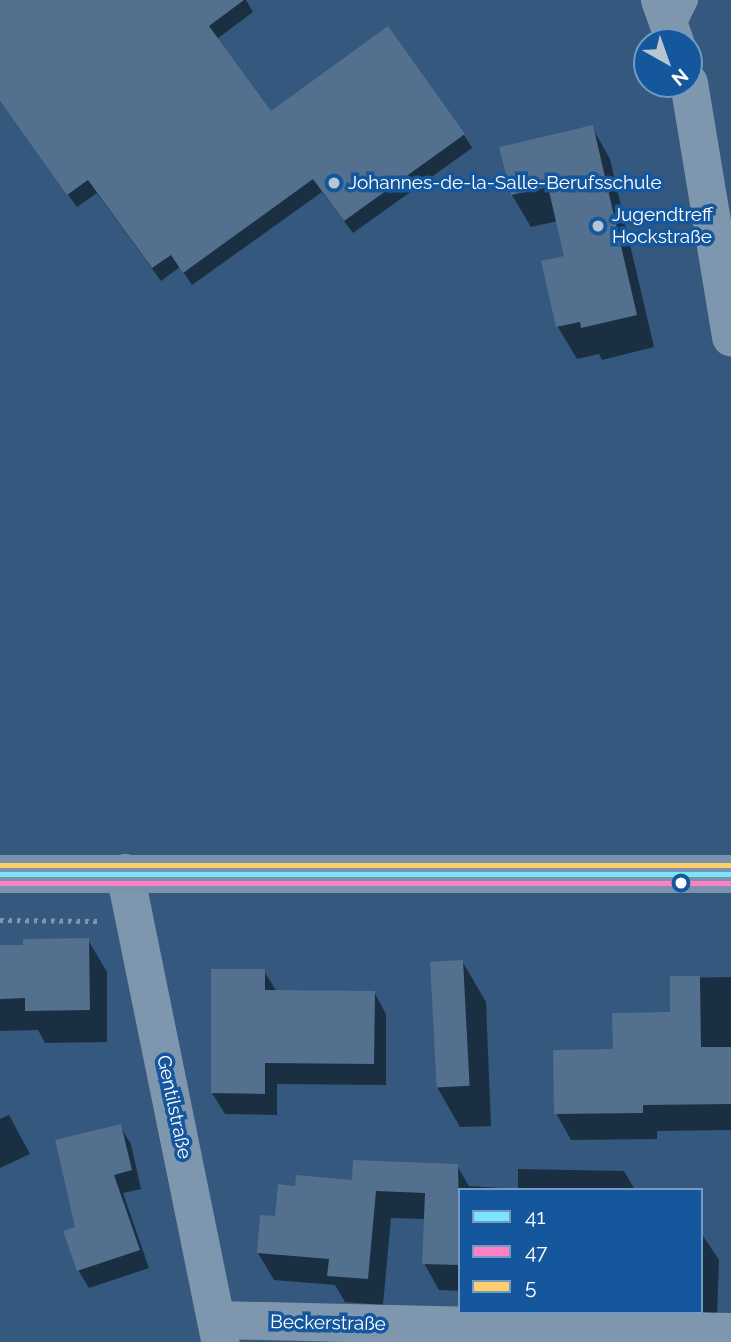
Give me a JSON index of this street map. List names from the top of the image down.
{
  "streets": {
    "street": ["Gentilstraße", "Beckerstraße"]
  },
  "crossings": [
    ["Gentilstraße", "Beckerstraße"]
  ],
  "places": ["Johannes-de-la-Salle-Berufsschule", "Jugendtreff Hockstraße"],
  "lines": ["transit line 5", "transit line 41", "transit line 47"],
  "legend": ["41", "47", "5"],
  "north": "bottom right"
}
